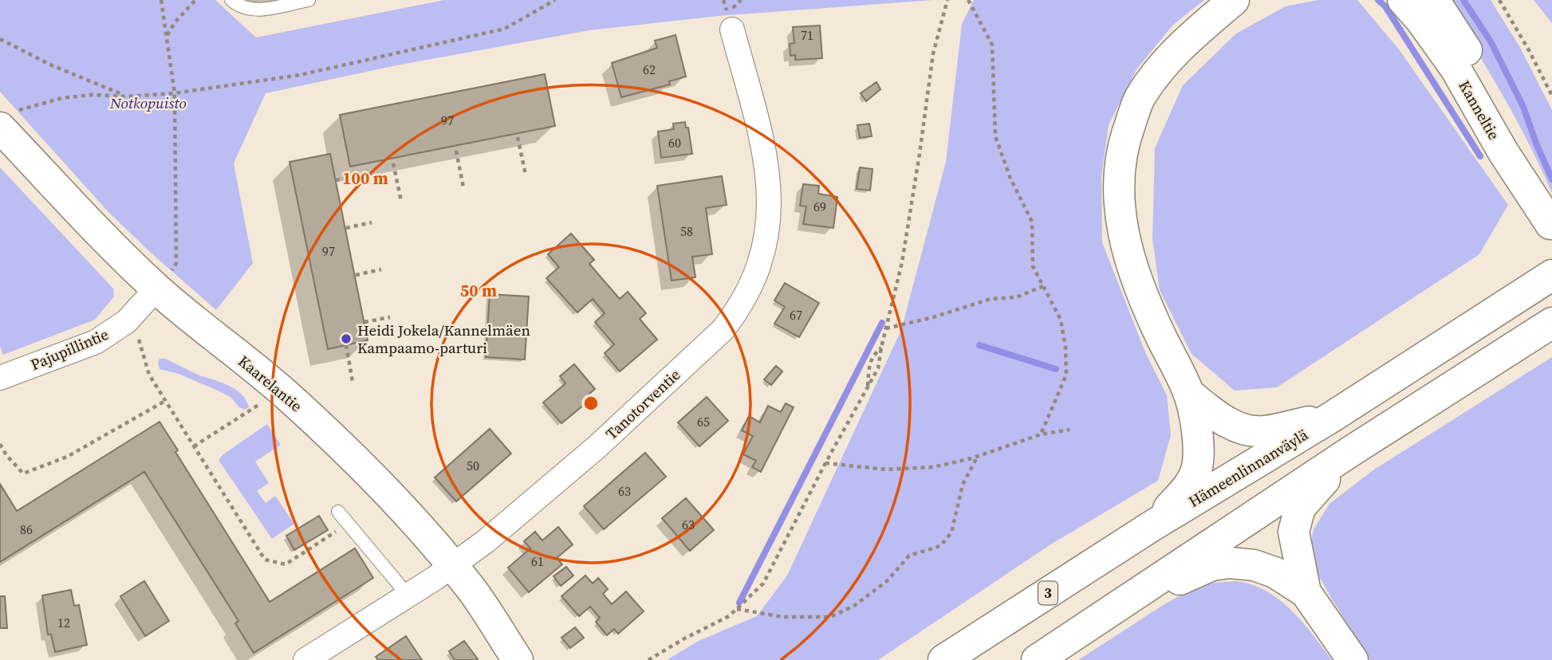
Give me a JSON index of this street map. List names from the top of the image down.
{
  "streets": {
    "main road": [
      "Kanneltie",
      "Kaarelantie",
      "Hämeenlinnanväylä",
      "3"
    ],
    "street": ["Pajupillintie", "Tanotorventie"]
  },
  "crossings": [
    ["Pajupillintie", "Kaarelantie"],
    ["Kaarelantie", "Tanotorventie"]
  ],
  "parks": ["Notkopuisto"],
  "places": ["Heidi Jokela/Kannelmäen Kampaamo-parturi"],
  "house_numbers": [
    "71",
    "62",
    "97",
    "60",
    "69",
    "58",
    "97",
    "67",
    "65",
    "50",
    "63",
    "63",
    "86",
    "61",
    "12"
  ],
  "rings": ["100 m", "50 m"]
}
